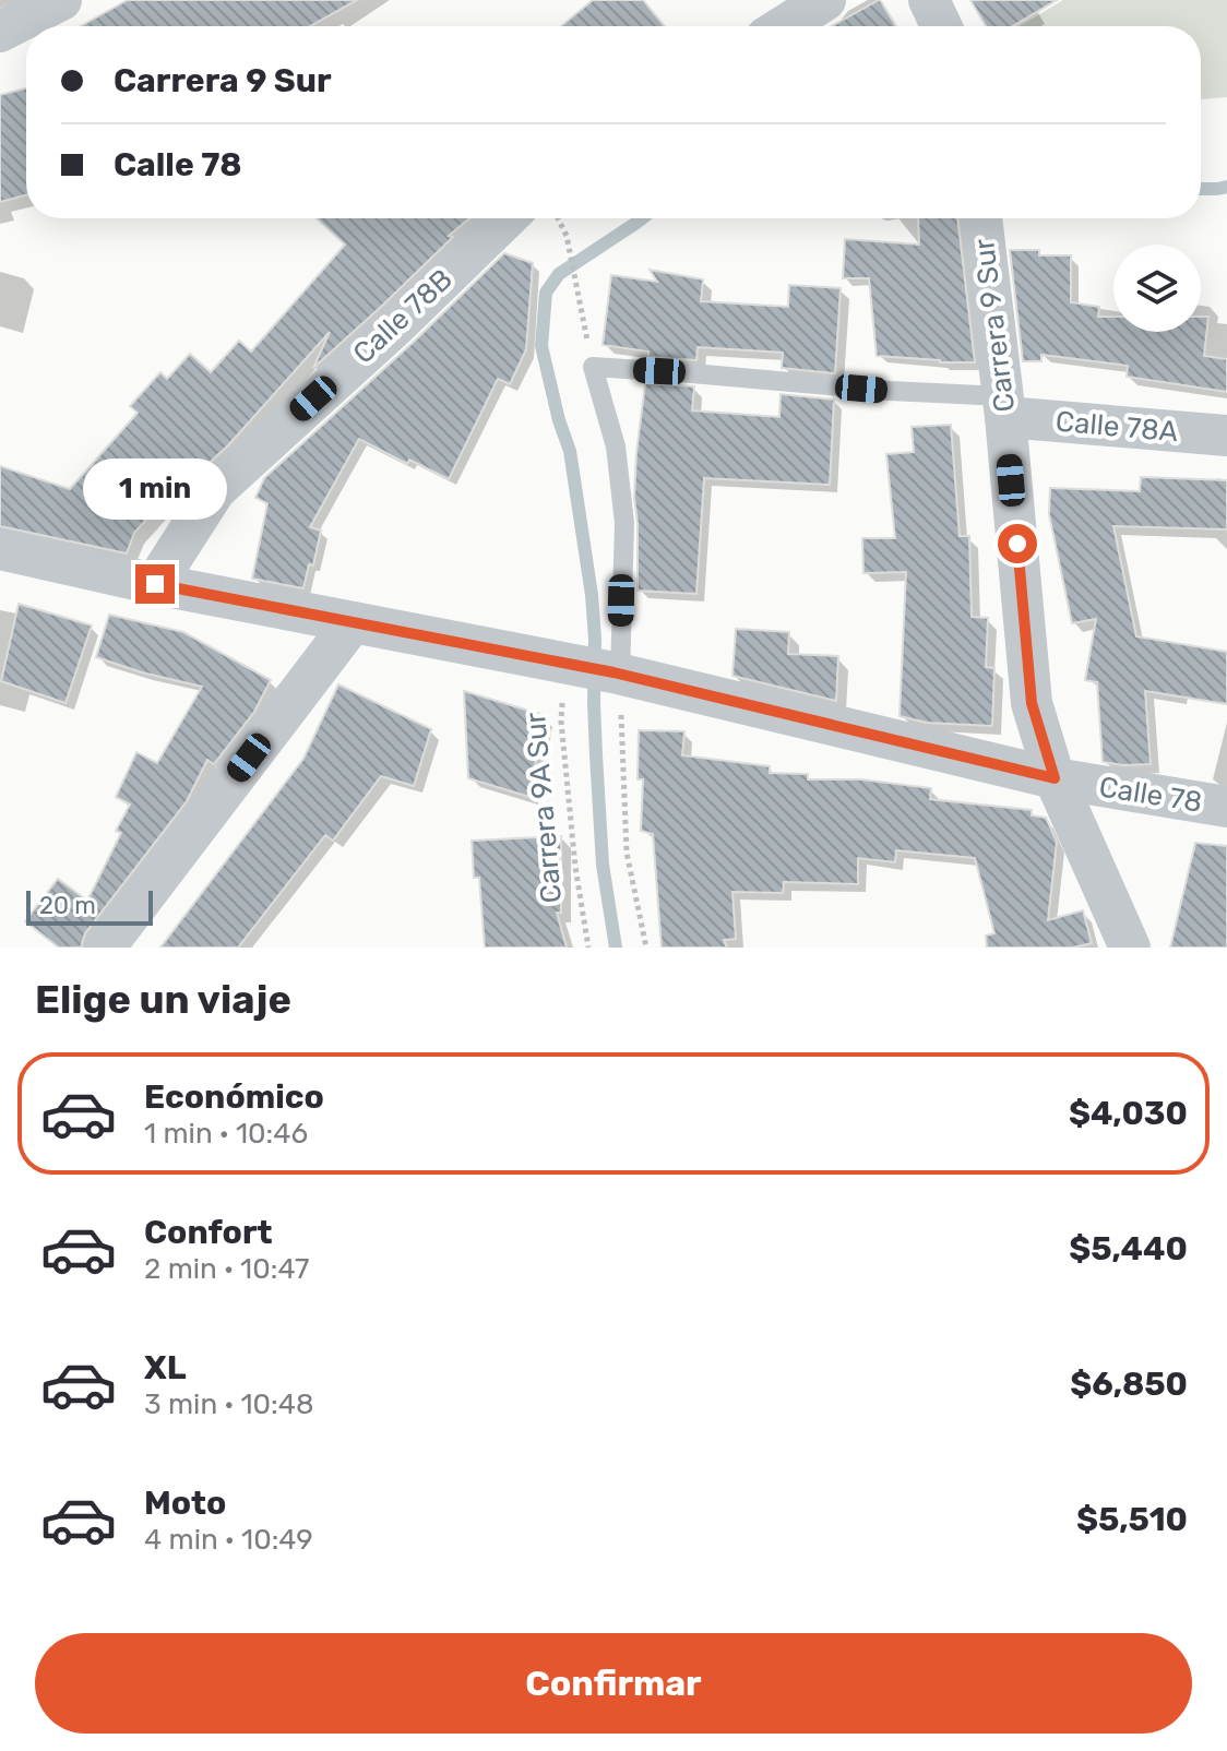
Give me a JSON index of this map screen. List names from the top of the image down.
{
  "streets": {
    "street": [
      "Calle 78B",
      "Carrera 9 Sur",
      "Calle 78A",
      "Calle 78"
    ],
    "path": ["Carrera 9A Sur"]
  },
  "crossings": [
    ["Calle 78B", "Calle 78"],
    ["Carrera 9 Sur", "Calle 78A"],
    ["Carrera 9 Sur", "Calle 78"],
    ["Calle 78", "Carrera 9A Sur"]
  ],
  "scale_bar": "20 m",
  "page": {
    "banner": ["Carrera 9 Sur", "Calle 78"],
    "bubble": "1 min",
    "scale": "20 m",
    "heading": "Elige un viaje",
    "list": [
      {
        "name": "Económico",
        "note": "1 min · 10:46",
        "value": "$4,030"
      },
      {
        "name": "Confort",
        "note": "2 min · 10:47",
        "value": "$5,440"
      },
      {
        "name": "XL",
        "note": "3 min · 10:48",
        "value": "$6,850"
      },
      {
        "name": "Moto",
        "note": "4 min · 10:49",
        "value": "$5,510"
      }
    ],
    "buttons": "Confirmar"
  }
}
